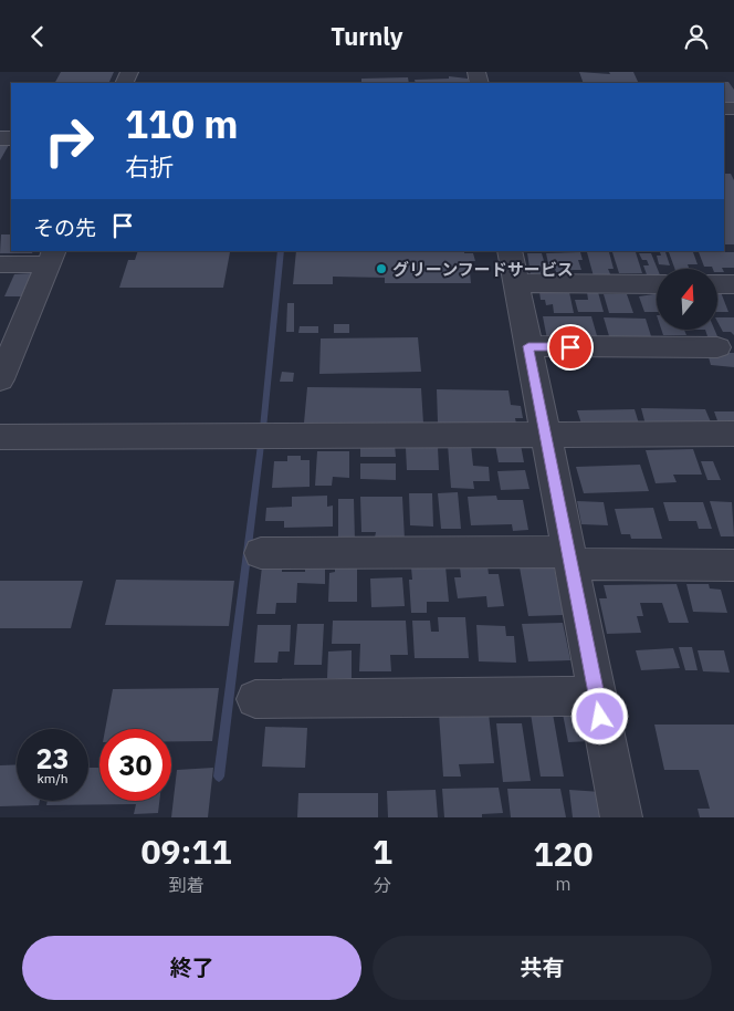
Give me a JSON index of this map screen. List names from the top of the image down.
{
  "places": ["グリーンフードサービス"],
  "north": "top",
  "page": {
    "header": "Turnly",
    "turn": ["110 m", "右折"],
    "then": "その先",
    "speed": "23 km/h",
    "limit": "30",
    "eta": [
      "09:11",
      "到着",
      "1",
      "分",
      "120",
      "m"
    ],
    "buttons": ["終了", "共有"]
  }
}
